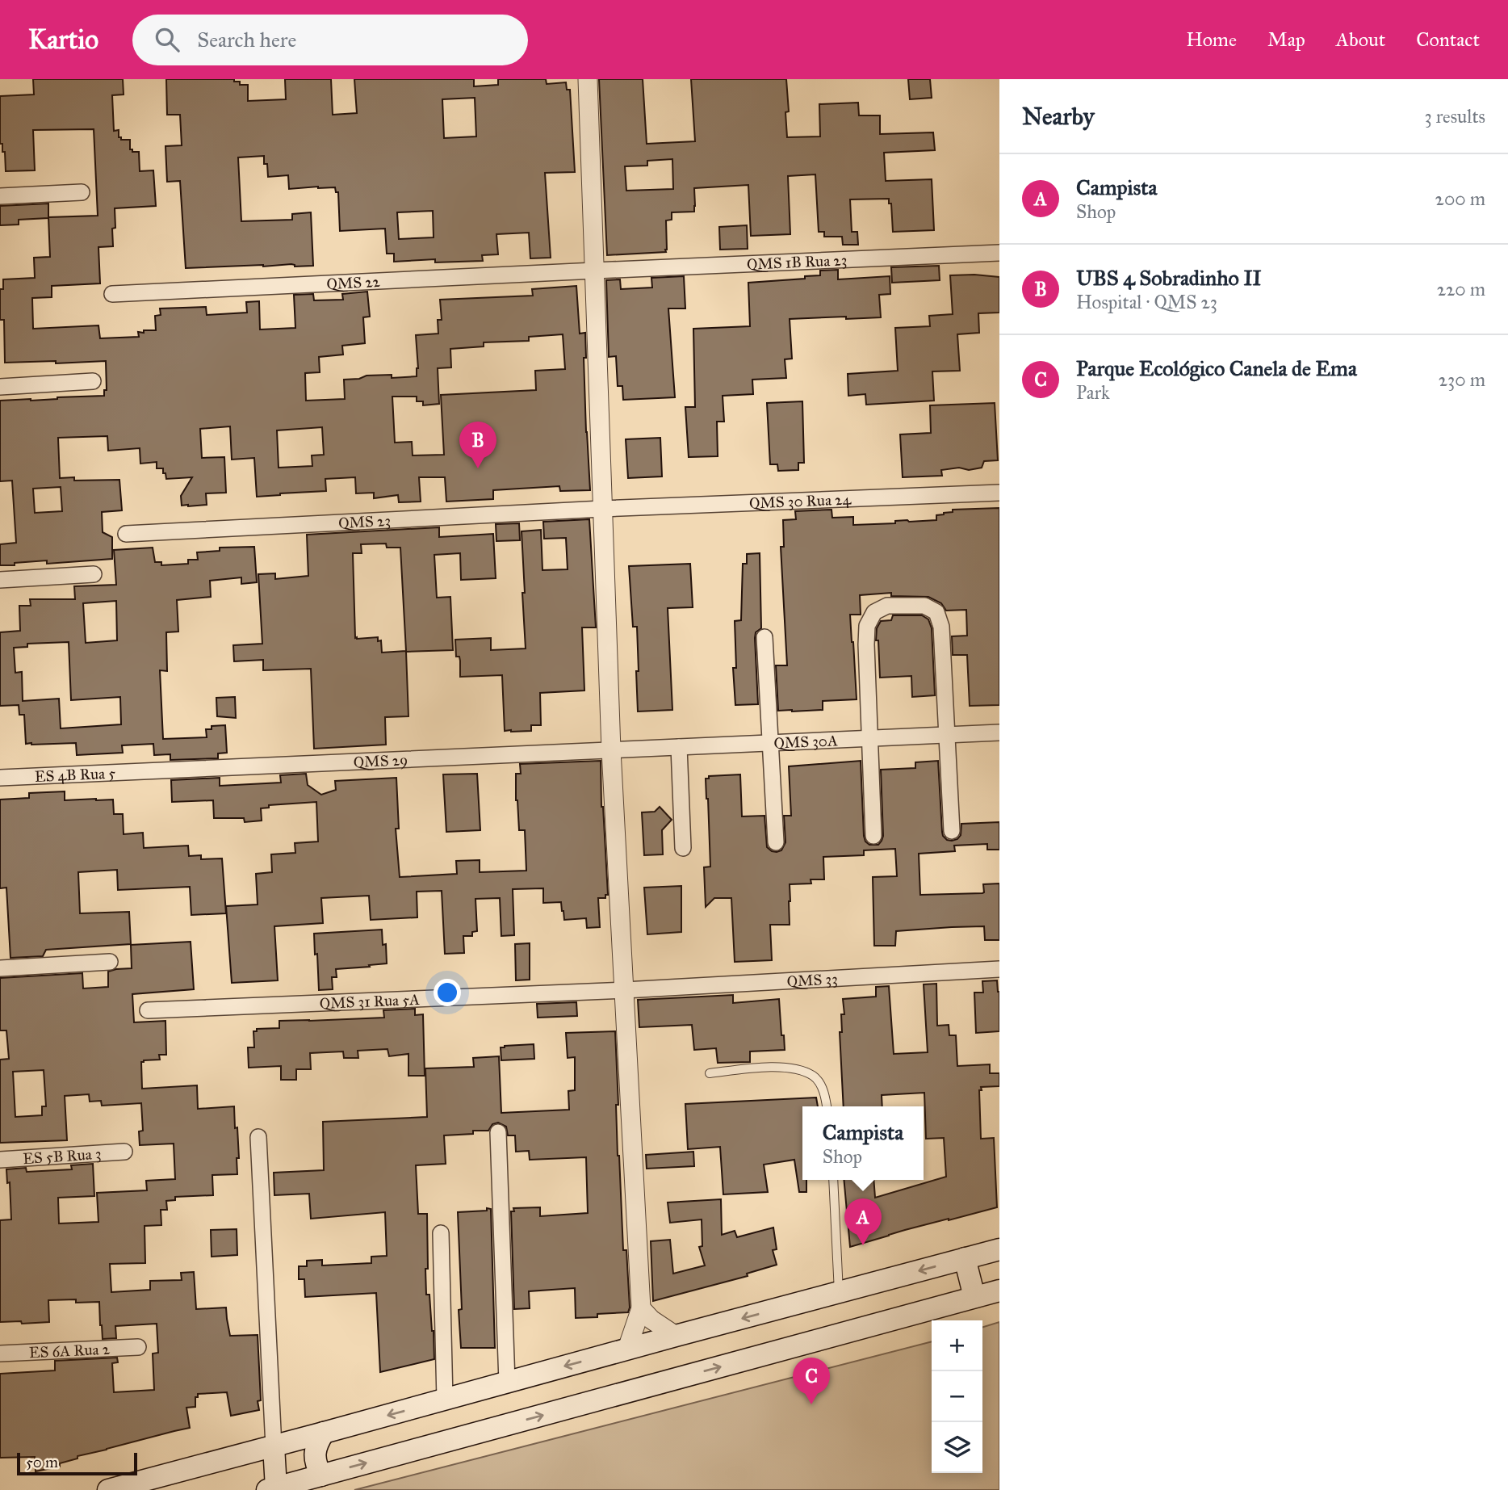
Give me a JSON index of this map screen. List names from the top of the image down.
{
  "streets": {
    "street": [
      "QMS 1B Rua 23",
      "QMS 22",
      "QMS 30 Rua 24",
      "QMS 23",
      "QMS 30A",
      "QMS 29",
      "ES 4B Rua 5",
      "QMS 33",
      "QMS 31 Rua 5A",
      "ES 5B Rua 3",
      "ES 6A Rua 2"
    ]
  },
  "crossings": [
    ["QMS 1B Rua 23", "QMS 22"],
    ["QMS 30 Rua 24", "QMS 23"],
    ["QMS 30A", "QMS 29"],
    ["QMS 29", "ES 4B Rua 5"],
    ["QMS 33", "QMS 31 Rua 5A"]
  ],
  "scale_bar": "50 m",
  "page": {
    "header": "Kartio",
    "search": "Search here",
    "nav": [
      "Home",
      "Map",
      "About",
      "Contact"
    ],
    "heading": ["Nearby", "3 results"],
    "list": [
      {
        "mark": "A",
        "name": "Campista",
        "note": "Shop",
        "value": "200 m"
      },
      {
        "mark": "B",
        "name": "UBS 4 Sobradinho II",
        "note": "Hospital · QMS 23",
        "value": "220 m"
      },
      {
        "mark": "C",
        "name": "Parque Ecológico Canela de Ema",
        "note": "Park",
        "value": "230 m"
      }
    ],
    "pins": ["B", "A", "C"],
    "popup": ["Campista", "Shop"],
    "map_buttons": ["+", "−"],
    "scale": "50 m"
  }
}
